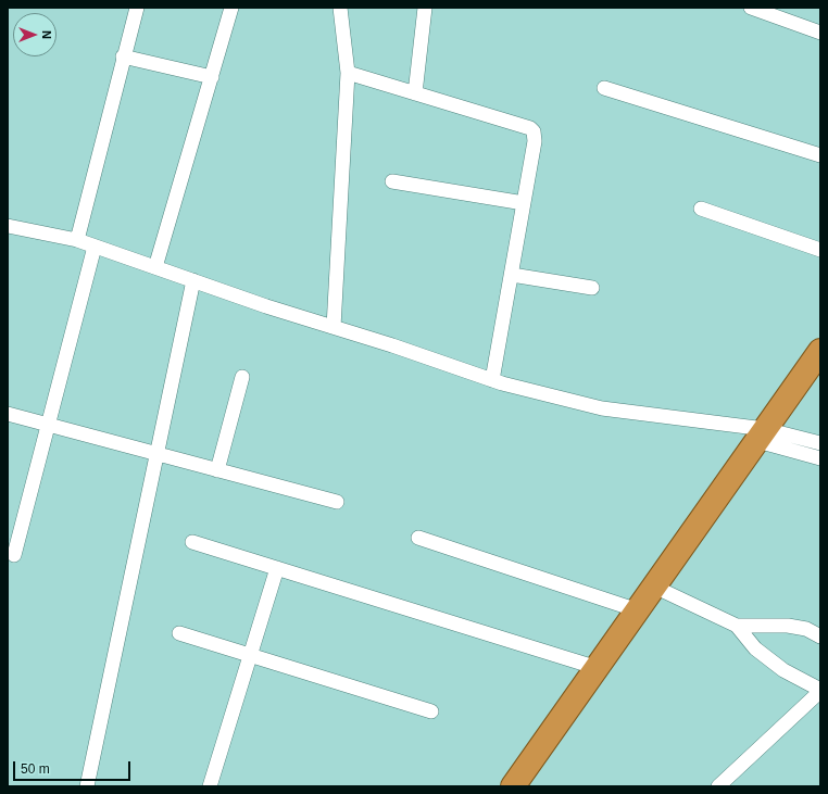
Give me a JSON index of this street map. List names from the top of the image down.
{
  "scale_bar": "50 m",
  "north": "right"
}
